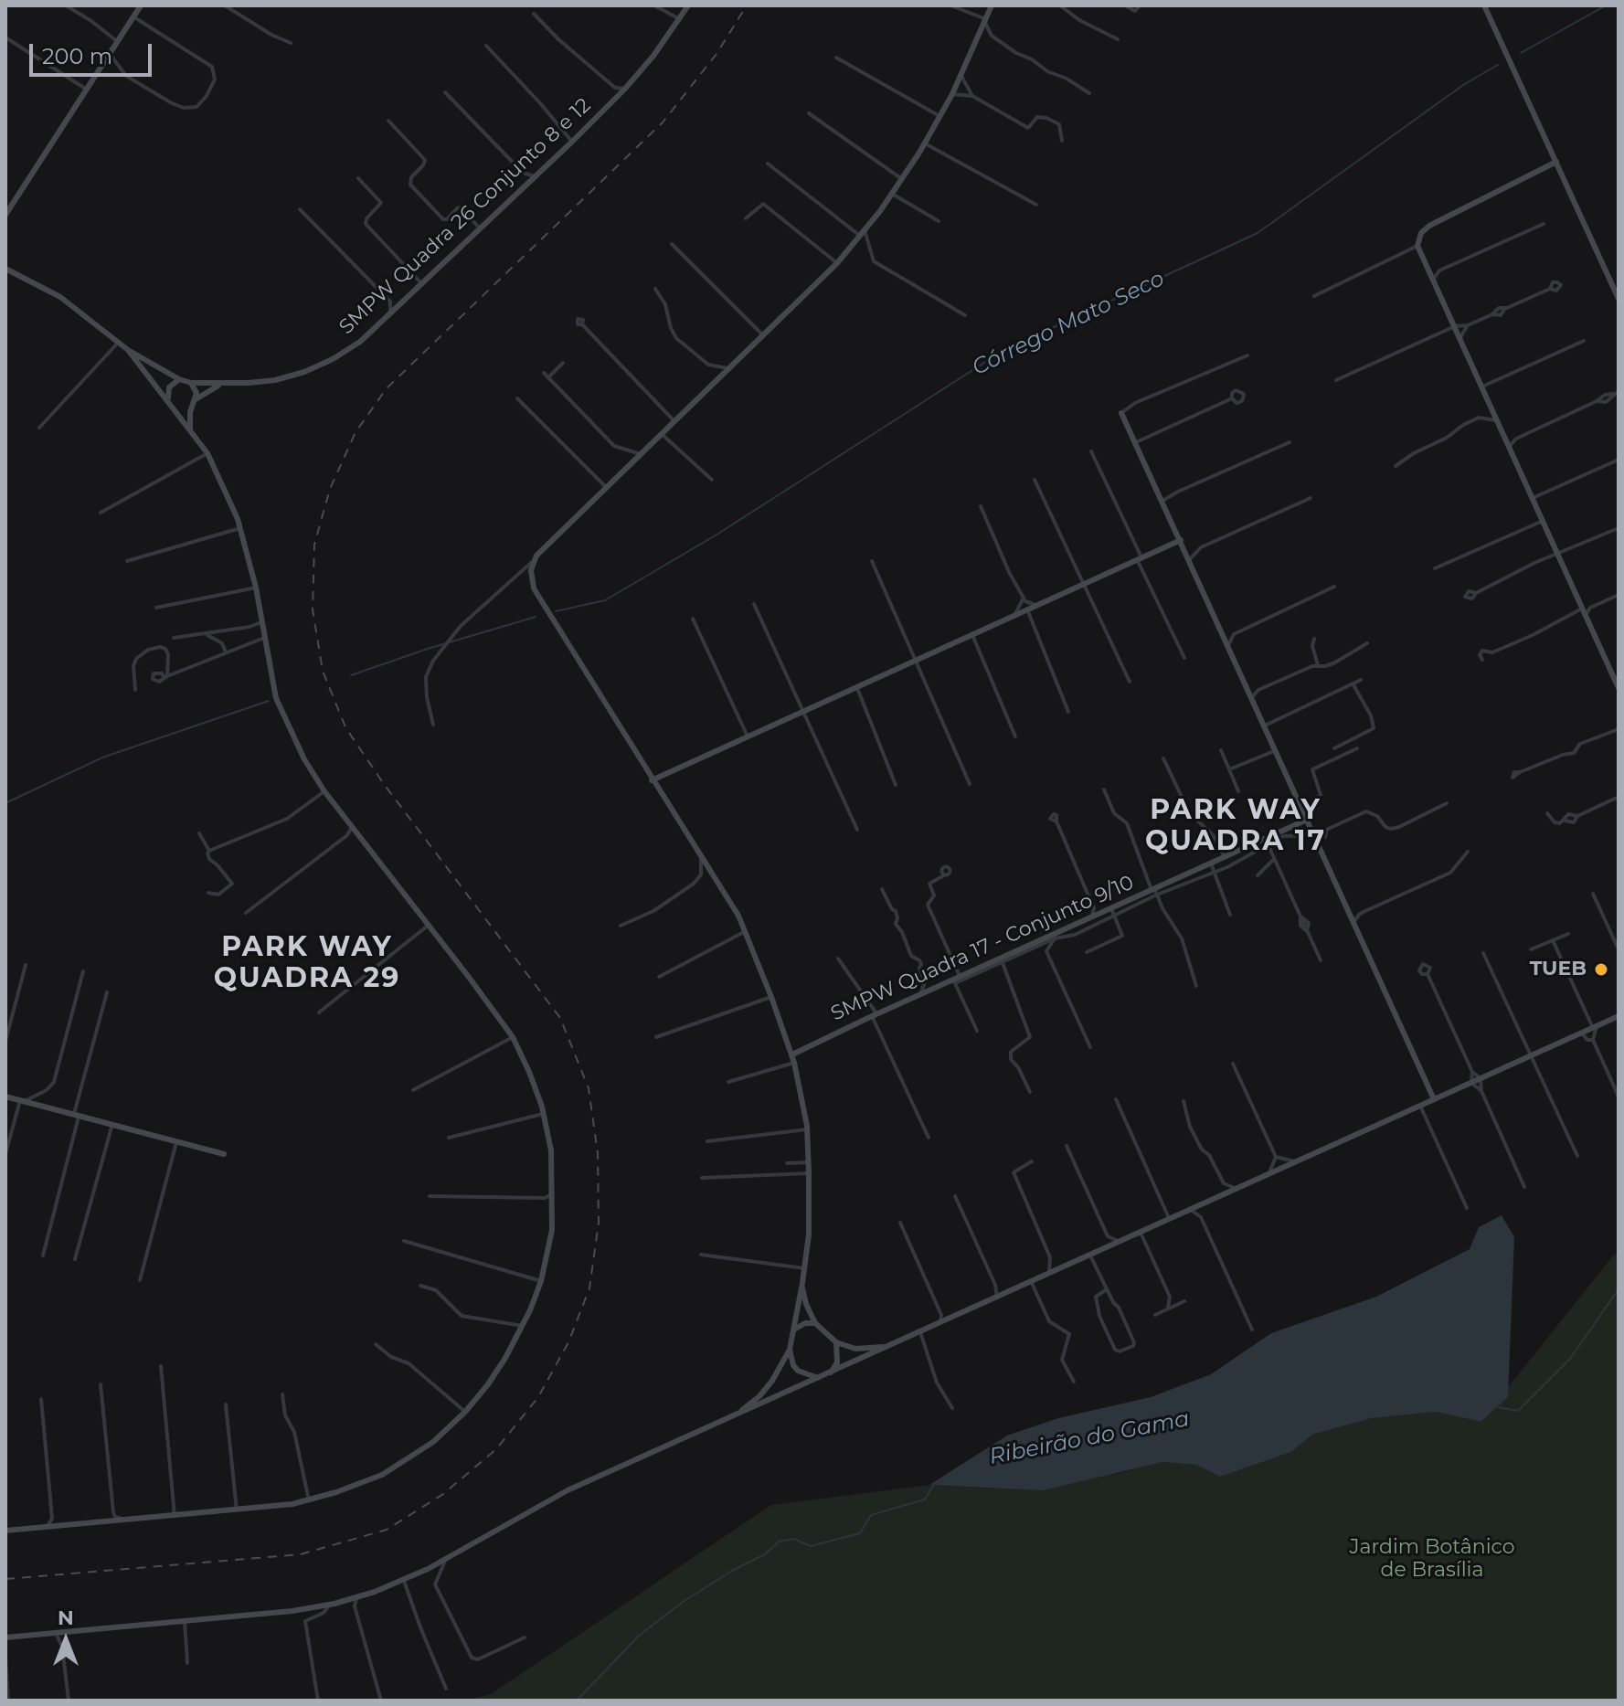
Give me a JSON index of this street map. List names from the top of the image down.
{
  "streets": {
    "street": ["SMPW Quadra 26 Conjunto 8 e 12", "SMPW Quadra 17 - Conjunto 9/10"]
  },
  "districts": ["PARK WAY QUADRA 17", "PARK WAY QUADRA 29"],
  "water": ["Córrego Mato Seco", "Ribeirão do Gama"],
  "parks": ["Jardim Botânico de Brasília"],
  "places": ["TUEB"],
  "scale_bar": "200 m",
  "north": "top"
}
